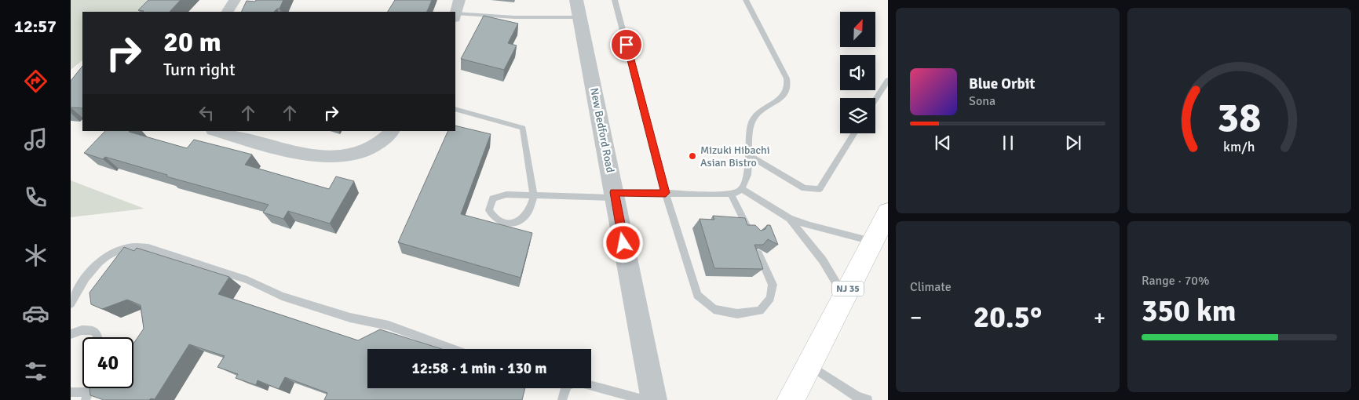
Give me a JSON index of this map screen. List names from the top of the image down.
{
  "streets": {
    "highway": ["NJ 35"],
    "street": ["New Bedford Road"]
  },
  "places": ["Mizuki Hibachi Asian Bistro"],
  "north": "top right",
  "page": {
    "tabs": "12:57",
    "turn": ["20 m", "Turn right"],
    "song": ["Blue Orbit", "Sona"],
    "tile": [
      "Climate",
      ["Range · 70%", "350 km"]
    ],
    "heat": ["−", "20.5°", "+"],
    "limit": "40",
    "trip": "12:58 · 1 min · 130 m",
    "gauge": ["38", "km/h"]
  }
}
